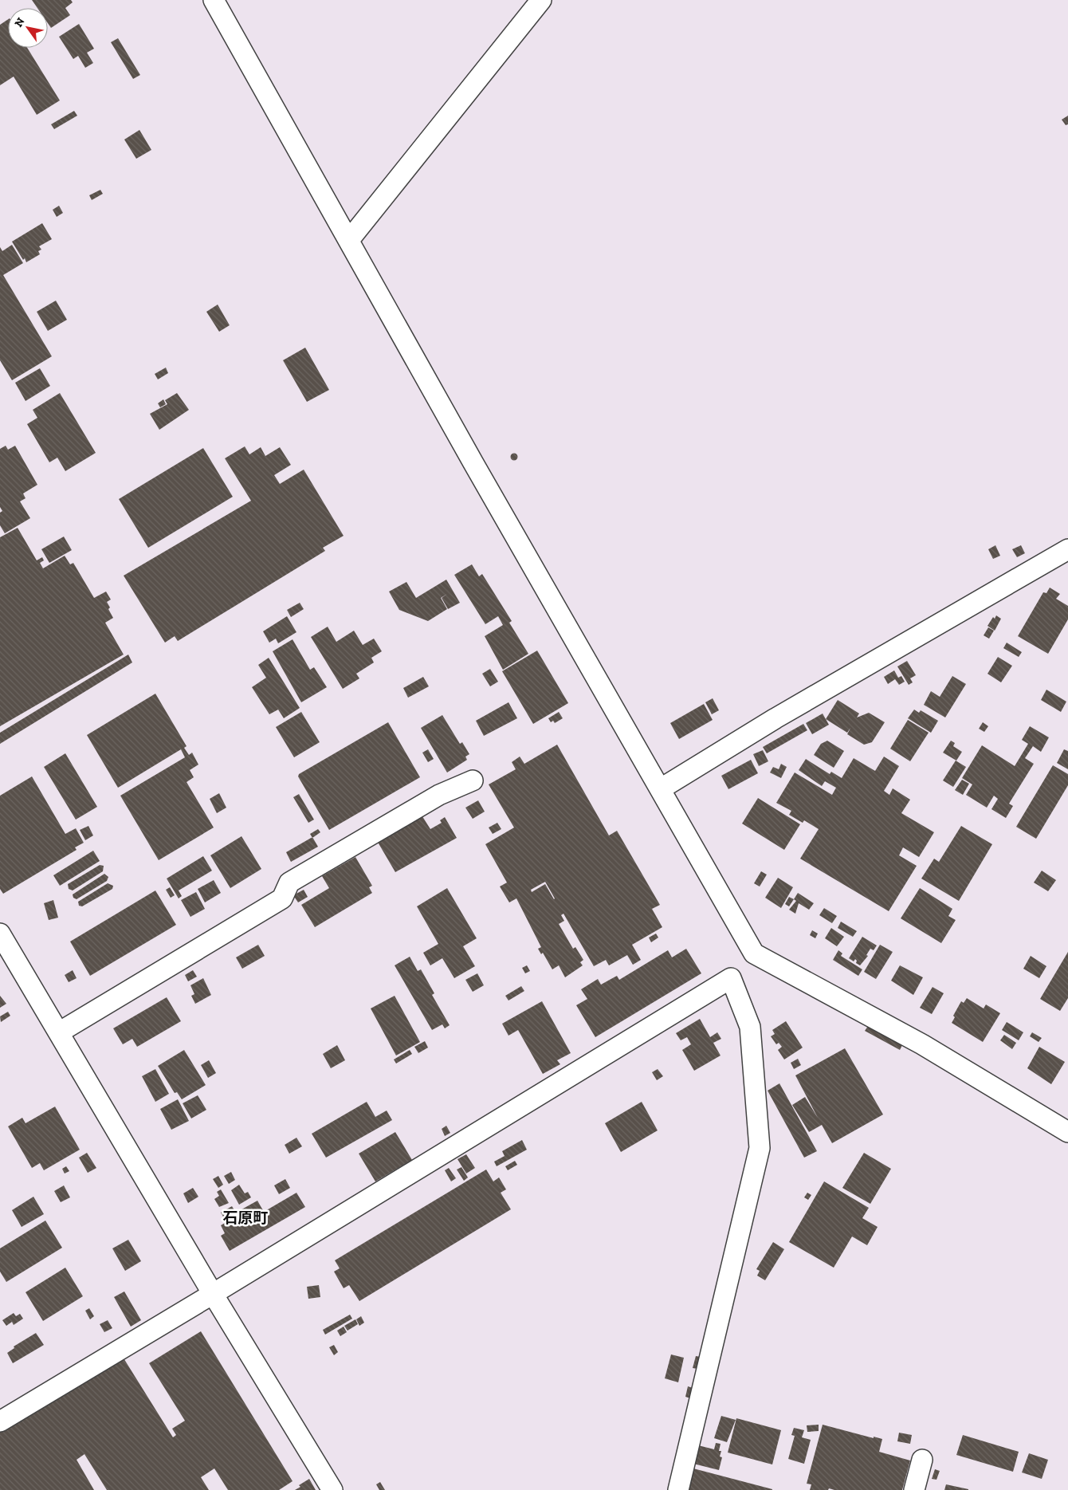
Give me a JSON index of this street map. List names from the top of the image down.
{
  "districts": ["石原町"],
  "north": "top left"
}
